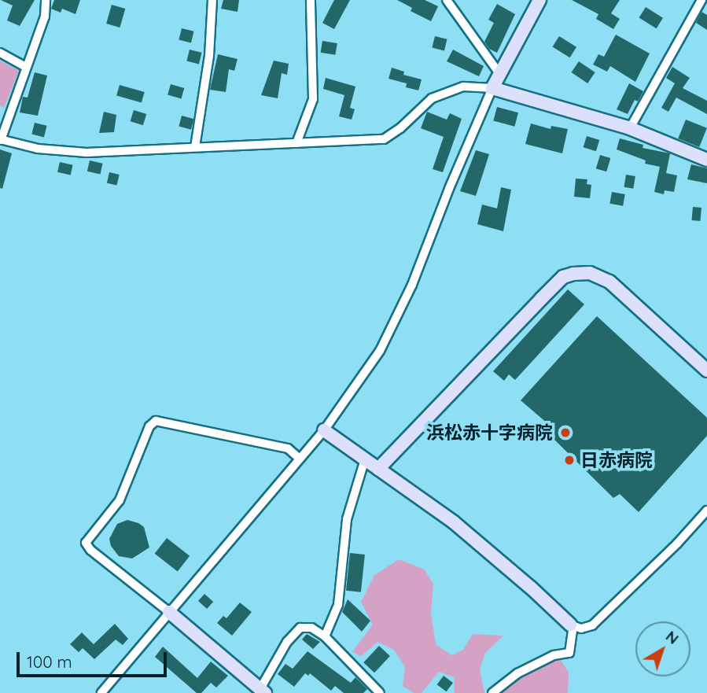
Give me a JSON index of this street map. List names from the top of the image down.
{
  "places": ["浜松赤十字病院", "日赤病院"],
  "scale_bar": "100 m",
  "north": "top right"
}
